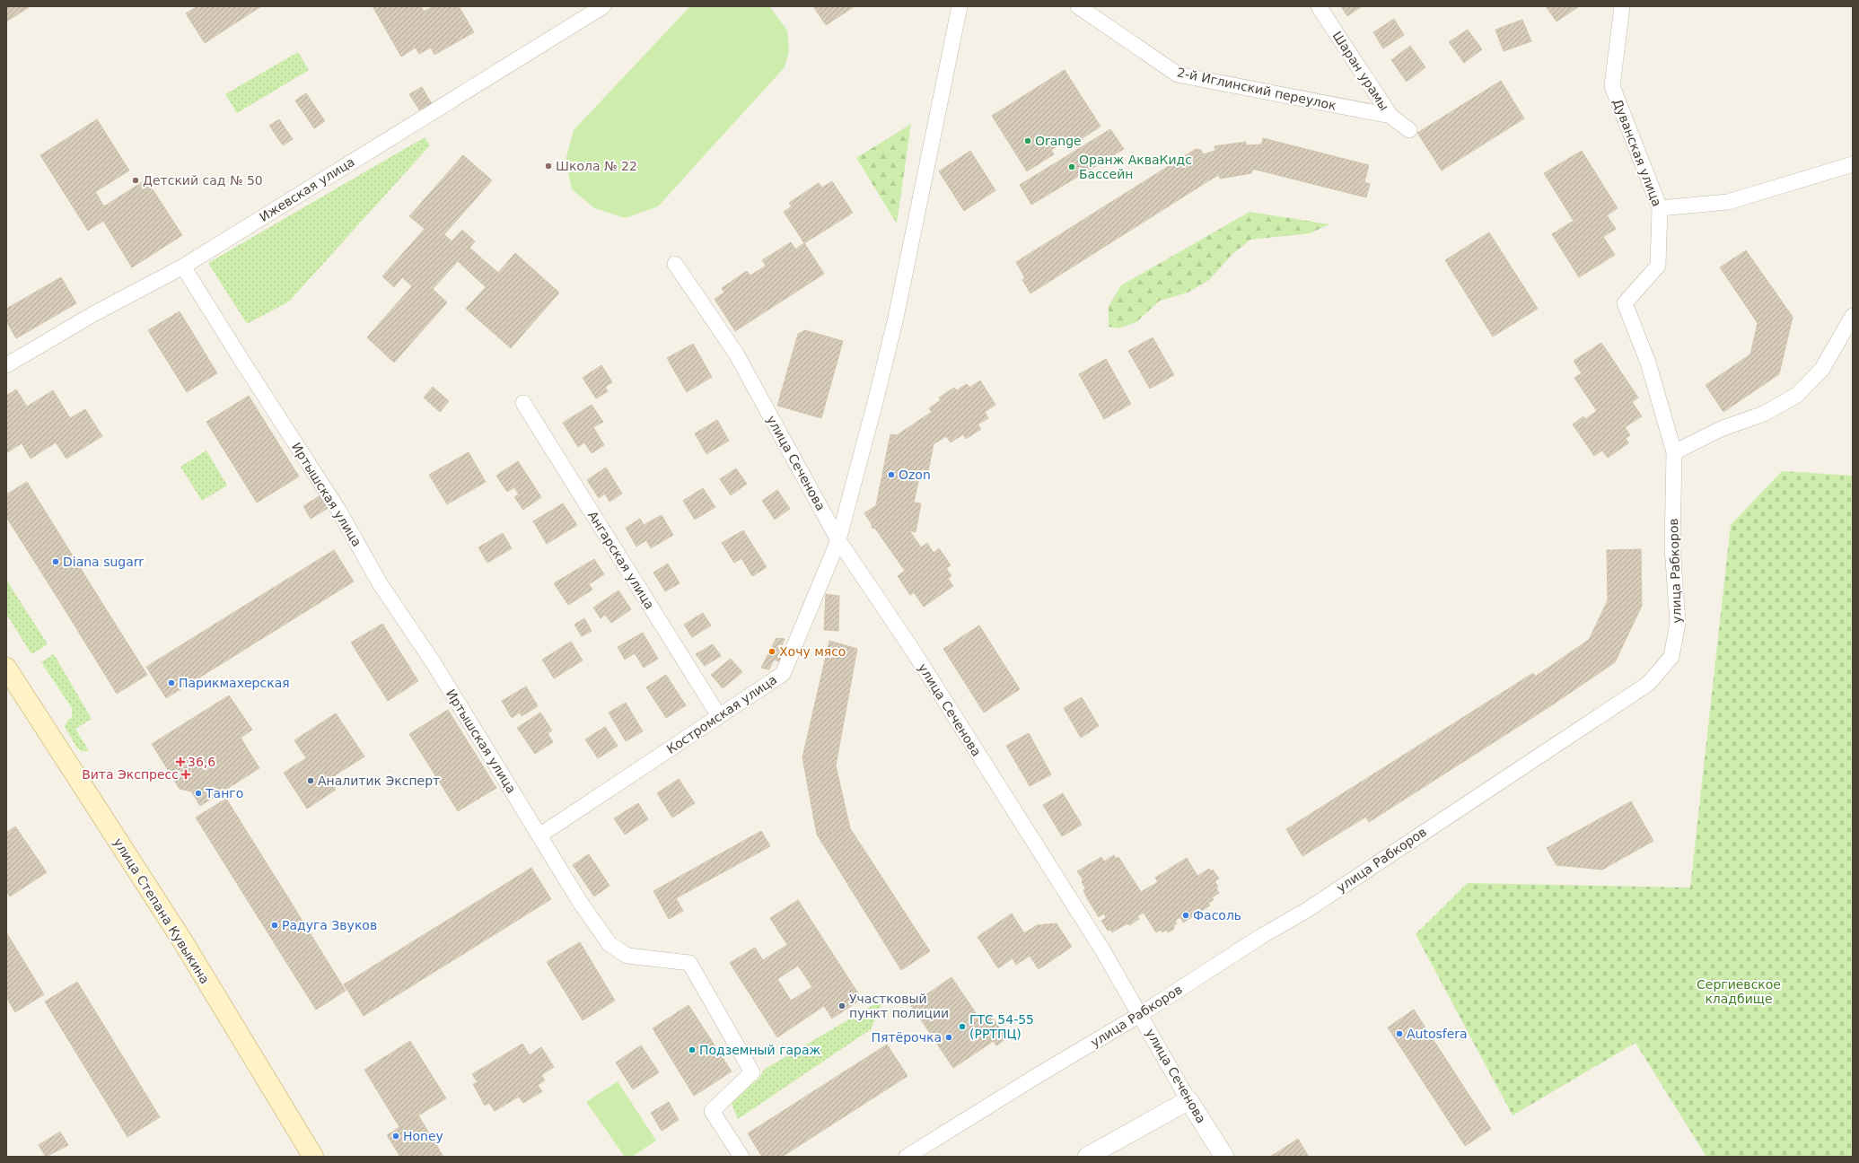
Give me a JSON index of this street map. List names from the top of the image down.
{
  "streets": {
    "main road": ["улица Степана Кувыкина"],
    "street": [
      "Шаран урамы",
      "2-й Иглинский переулок",
      "Дуванская улица",
      "Ижевская улица",
      "улица Сеченова",
      "Иртышская улица",
      "Ангарская улица",
      "улица Рабкоров",
      "Костромская улица"
    ]
  },
  "crossings": [
    ["Шаран урамы", "2-й Иглинский переулок"],
    ["Дуванская улица", "улица Рабкоров"],
    ["Ижевская улица", "Иртышская улица"],
    ["улица Сеченова", "улица Рабкоров"],
    ["улица Сеченова", "Костромская улица"],
    ["Иртышская улица", "Костромская улица"],
    ["Ангарская улица", "Костромская улица"]
  ],
  "parks": ["Сергиевское кладбище"],
  "places": {
    "other": [
      "Orange",
      "Школа № 22",
      "Оранж АкваКидс Бассейн",
      "Детский сад № 50",
      "Ozon",
      "Diana sugarr",
      "Хочу мясо",
      "Парикмахерская",
      "Аналитик Эксперт",
      "Танго",
      "Фасоль",
      "Радуга Звуков",
      "Участковый пункт полиции",
      "ГТС 54-55 (РРТПЦ)",
      "Autosfera",
      "Пятёрочка",
      "Подземный гараж",
      "Honey"
    ],
    "health": ["36,6", "Вита Экспресс"]
  }
}
